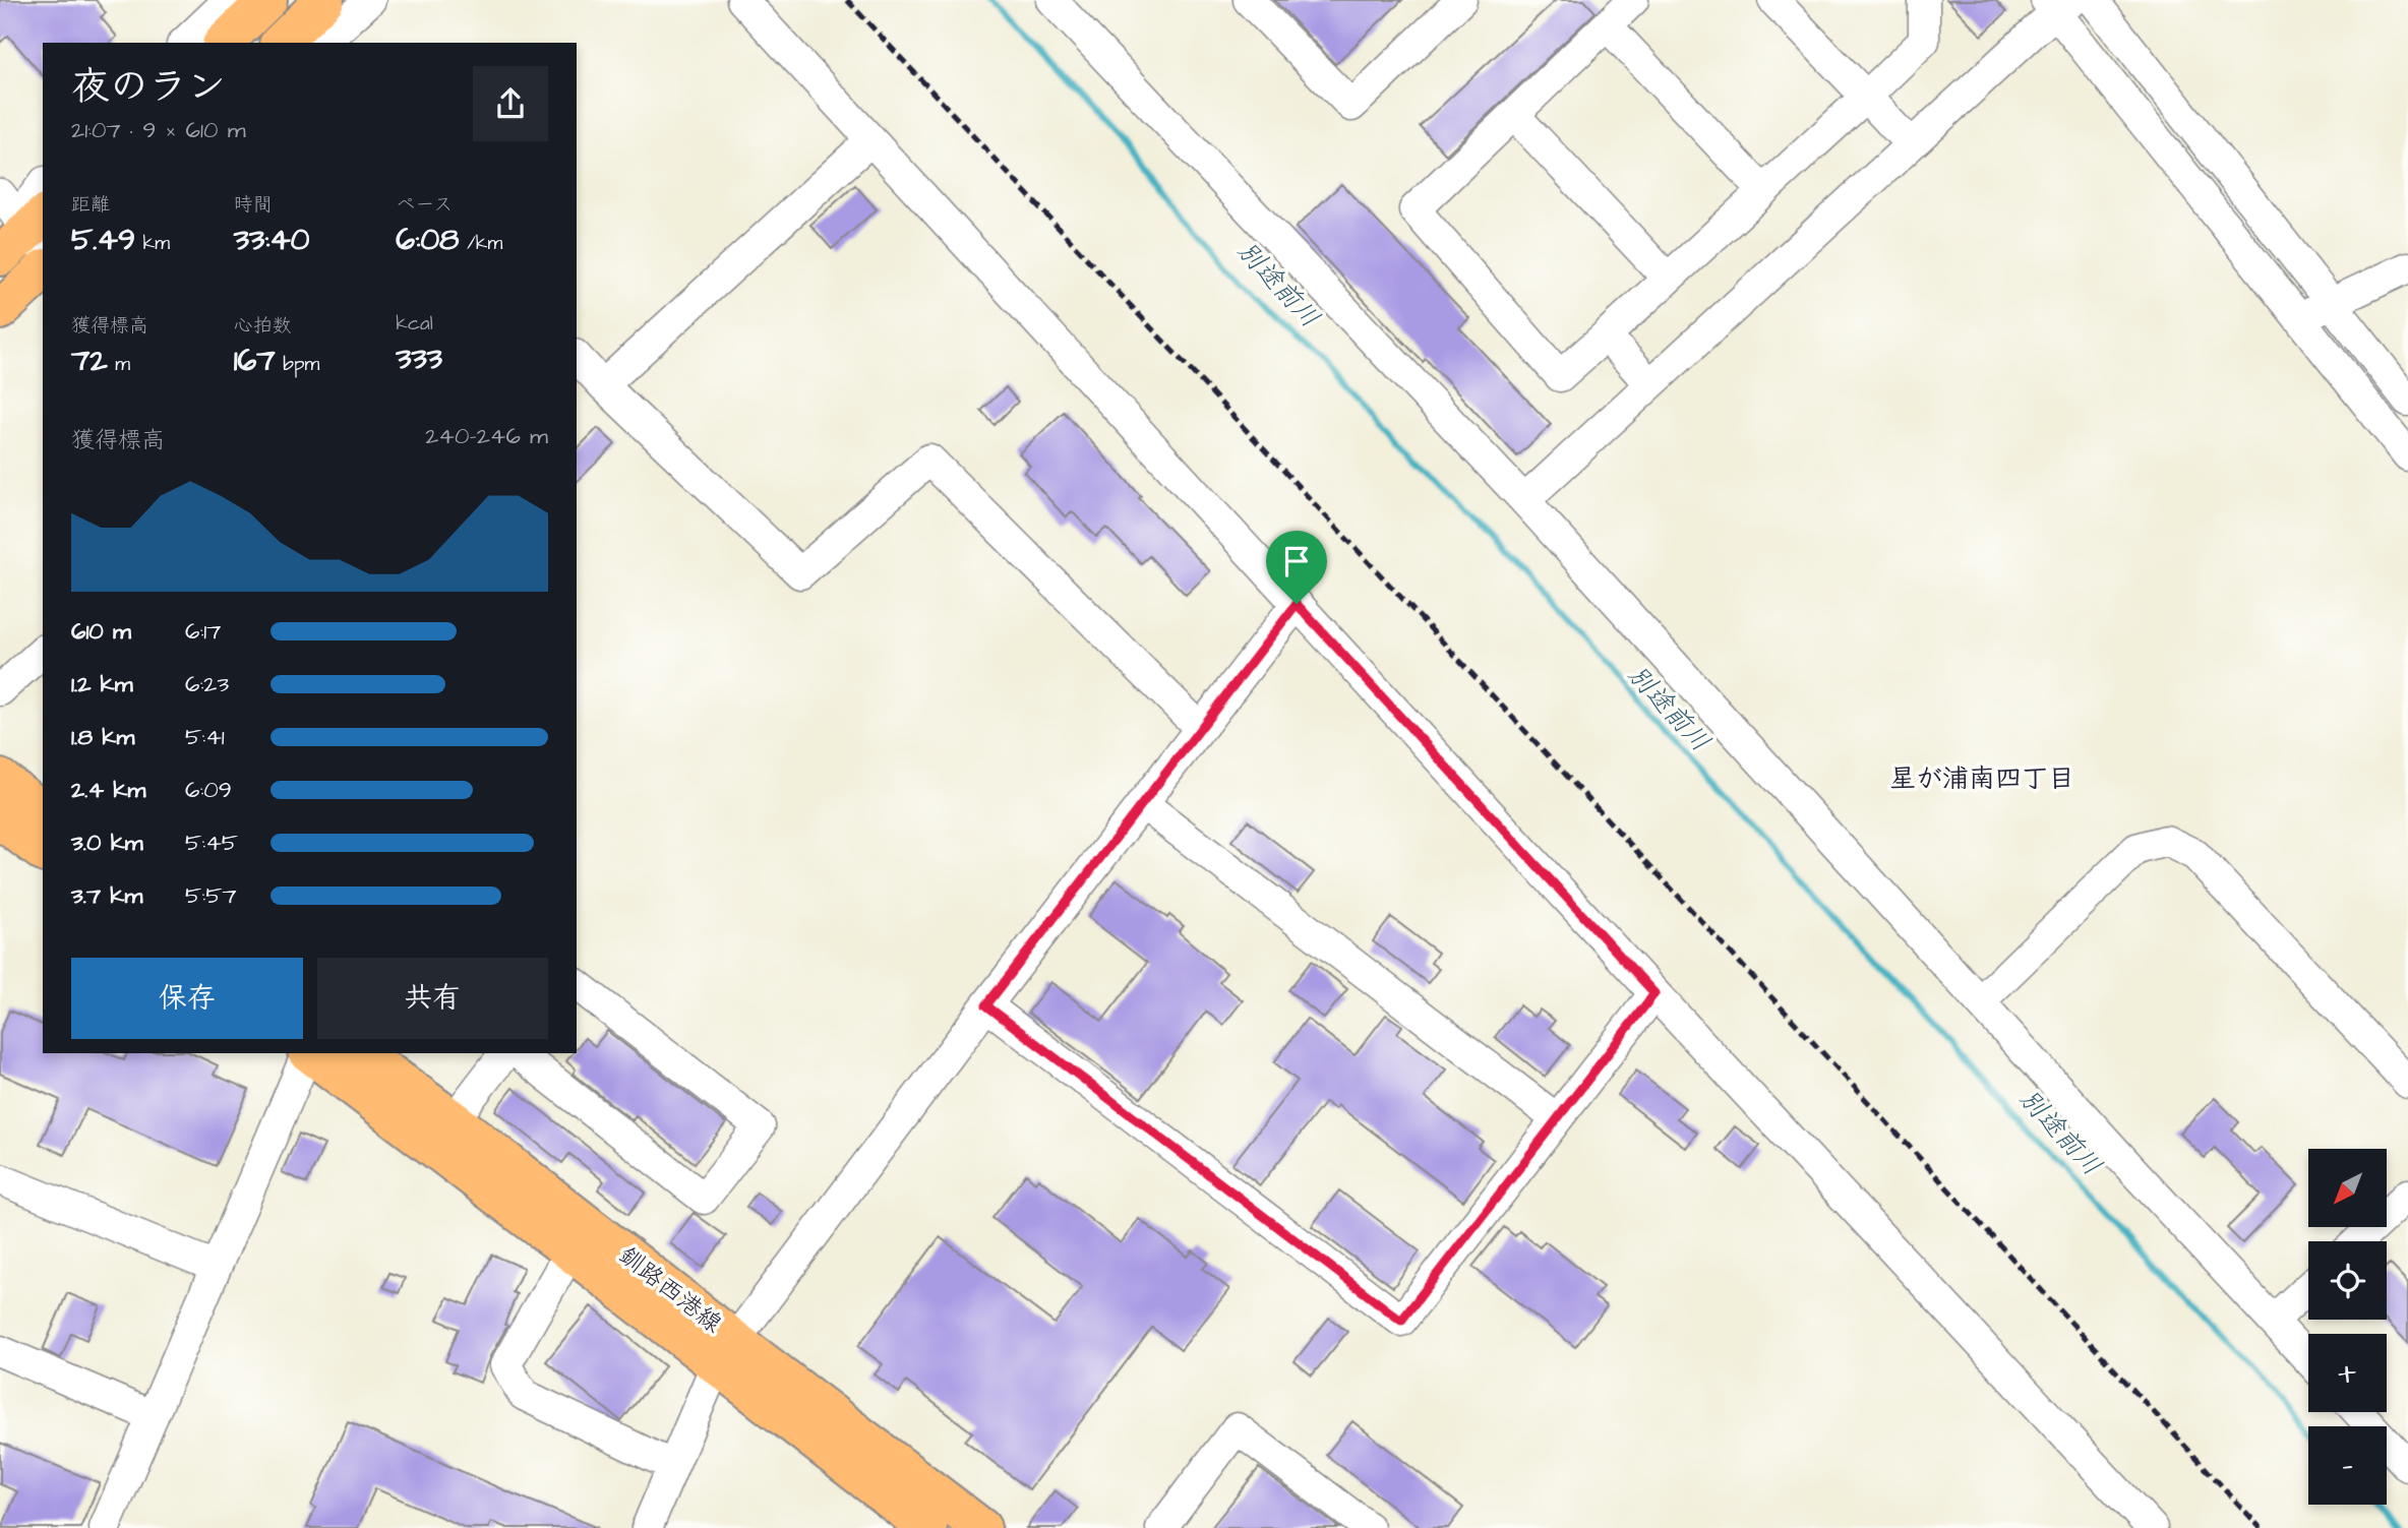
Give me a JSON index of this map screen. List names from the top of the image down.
{
  "streets": {
    "main road": ["釧路西港線"]
  },
  "districts": ["星が浦南四丁目"],
  "water": ["別途前川"],
  "north": "bottom left",
  "page": {
    "heading": ["夜のラン", "21:07 · 9 × 610 m"],
    "stats": [
      ["距離", "5.49 km"],
      ["時間", "33:40"],
      ["ペース", "6:08 /km"],
      ["獲得標高", "72 m"],
      ["心拍数", "167 bpm"],
      ["kcal", "333"]
    ],
    "chart": ["獲得標高", "240–246 m"],
    "list": [
      {
        "name": "610 m",
        "note": "6:17"
      },
      {
        "name": "1.2 km",
        "note": "6:23"
      },
      {
        "name": "1.8 km",
        "note": "5:41"
      },
      {
        "name": "2.4 km",
        "note": "6:09"
      },
      {
        "name": "3.0 km",
        "note": "5:45"
      },
      {
        "name": "3.7 km",
        "note": "5:57"
      }
    ],
    "buttons": ["保存", "共有"],
    "map_buttons": ["+", "−"]
  }
}
